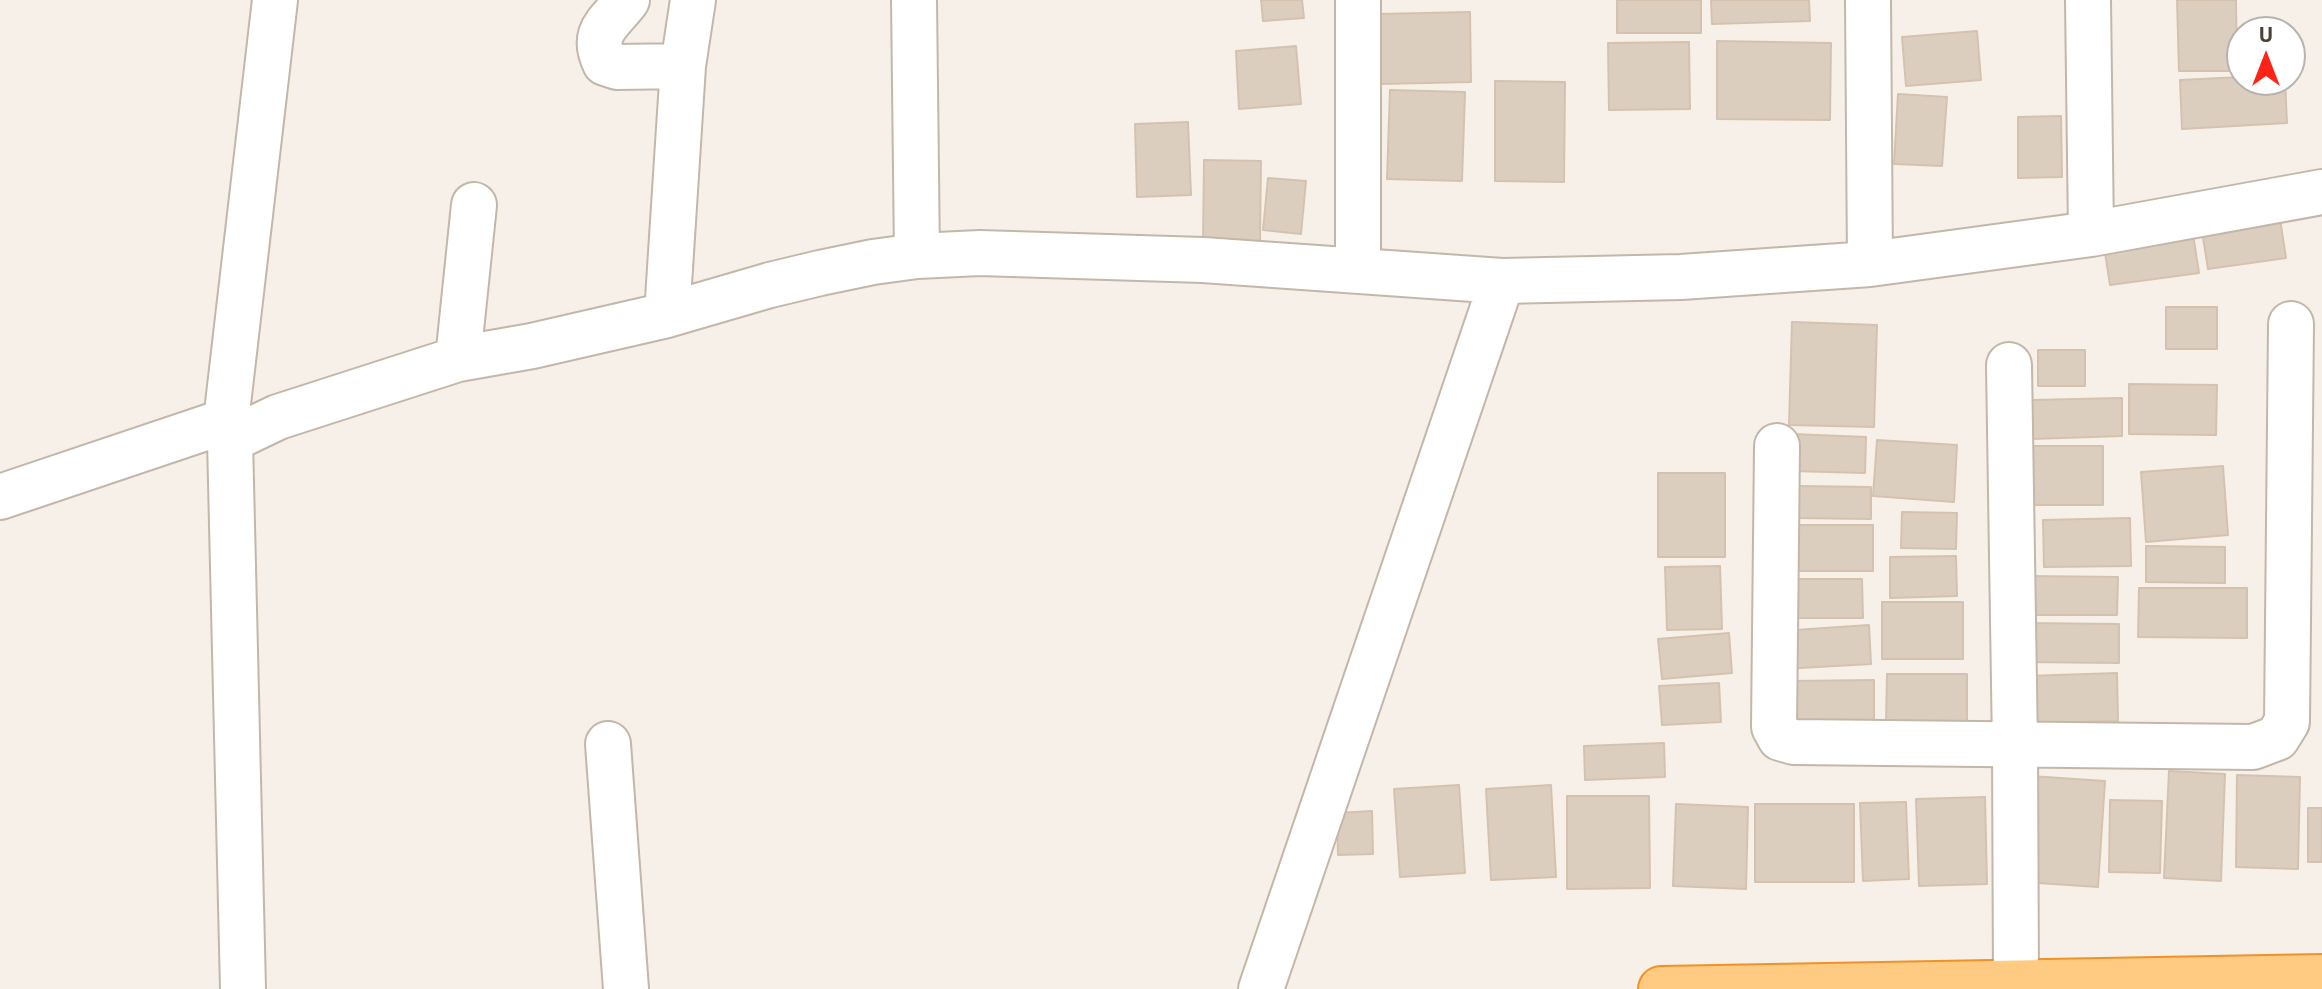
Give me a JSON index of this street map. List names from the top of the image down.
{
  "north": "top"
}
